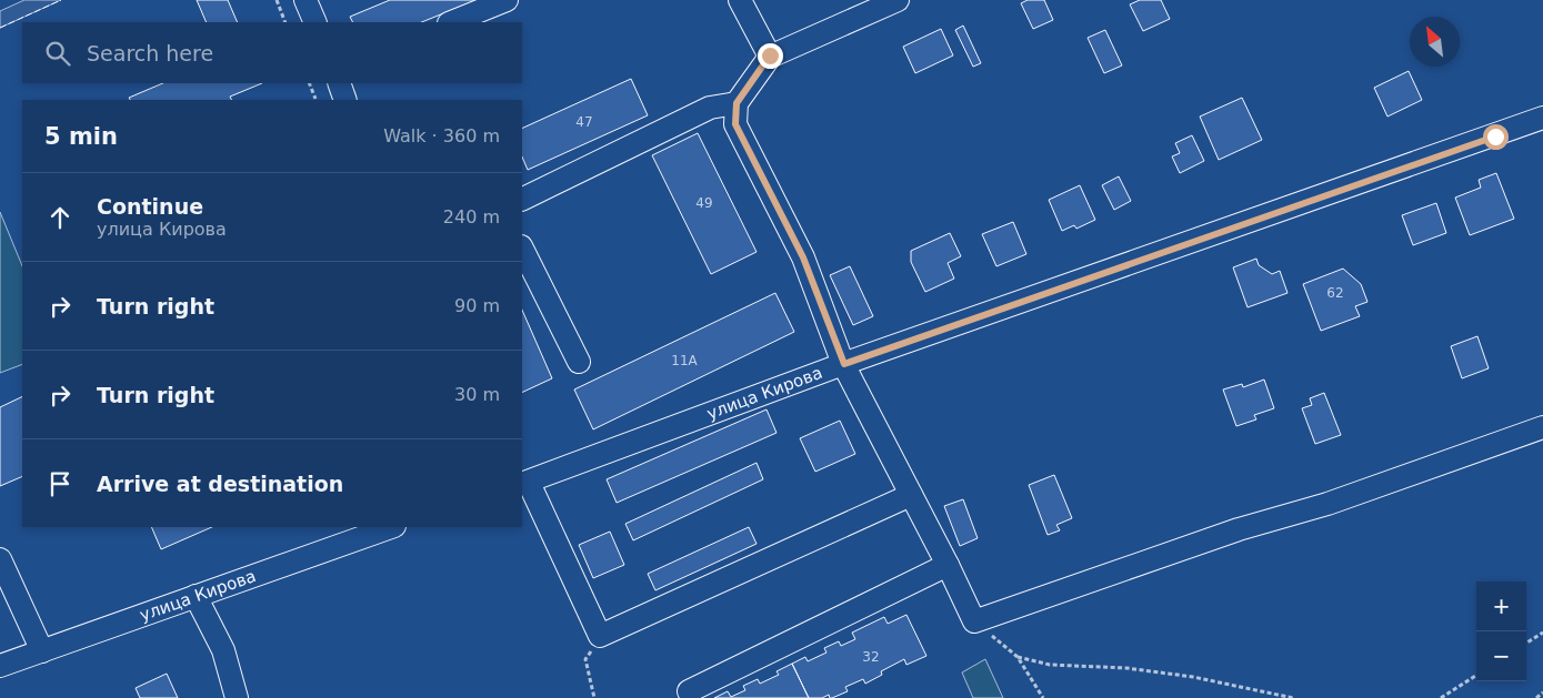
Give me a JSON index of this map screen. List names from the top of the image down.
{
  "streets": {
    "street": ["улица Кирова"]
  },
  "house_numbers": [
    "47",
    "49",
    "62",
    "11А",
    "32"
  ],
  "north": "top left",
  "page": {
    "search": "Search here",
    "heading": ["5 min", "Walk · 360 m"],
    "list": [
      ["Continue", "улица Кирова", "240 m"],
      ["Turn right", "90 m"],
      ["Turn right", "30 m"],
      "Arrive at destination"
    ],
    "map_buttons": ["+", "−"]
  }
}
